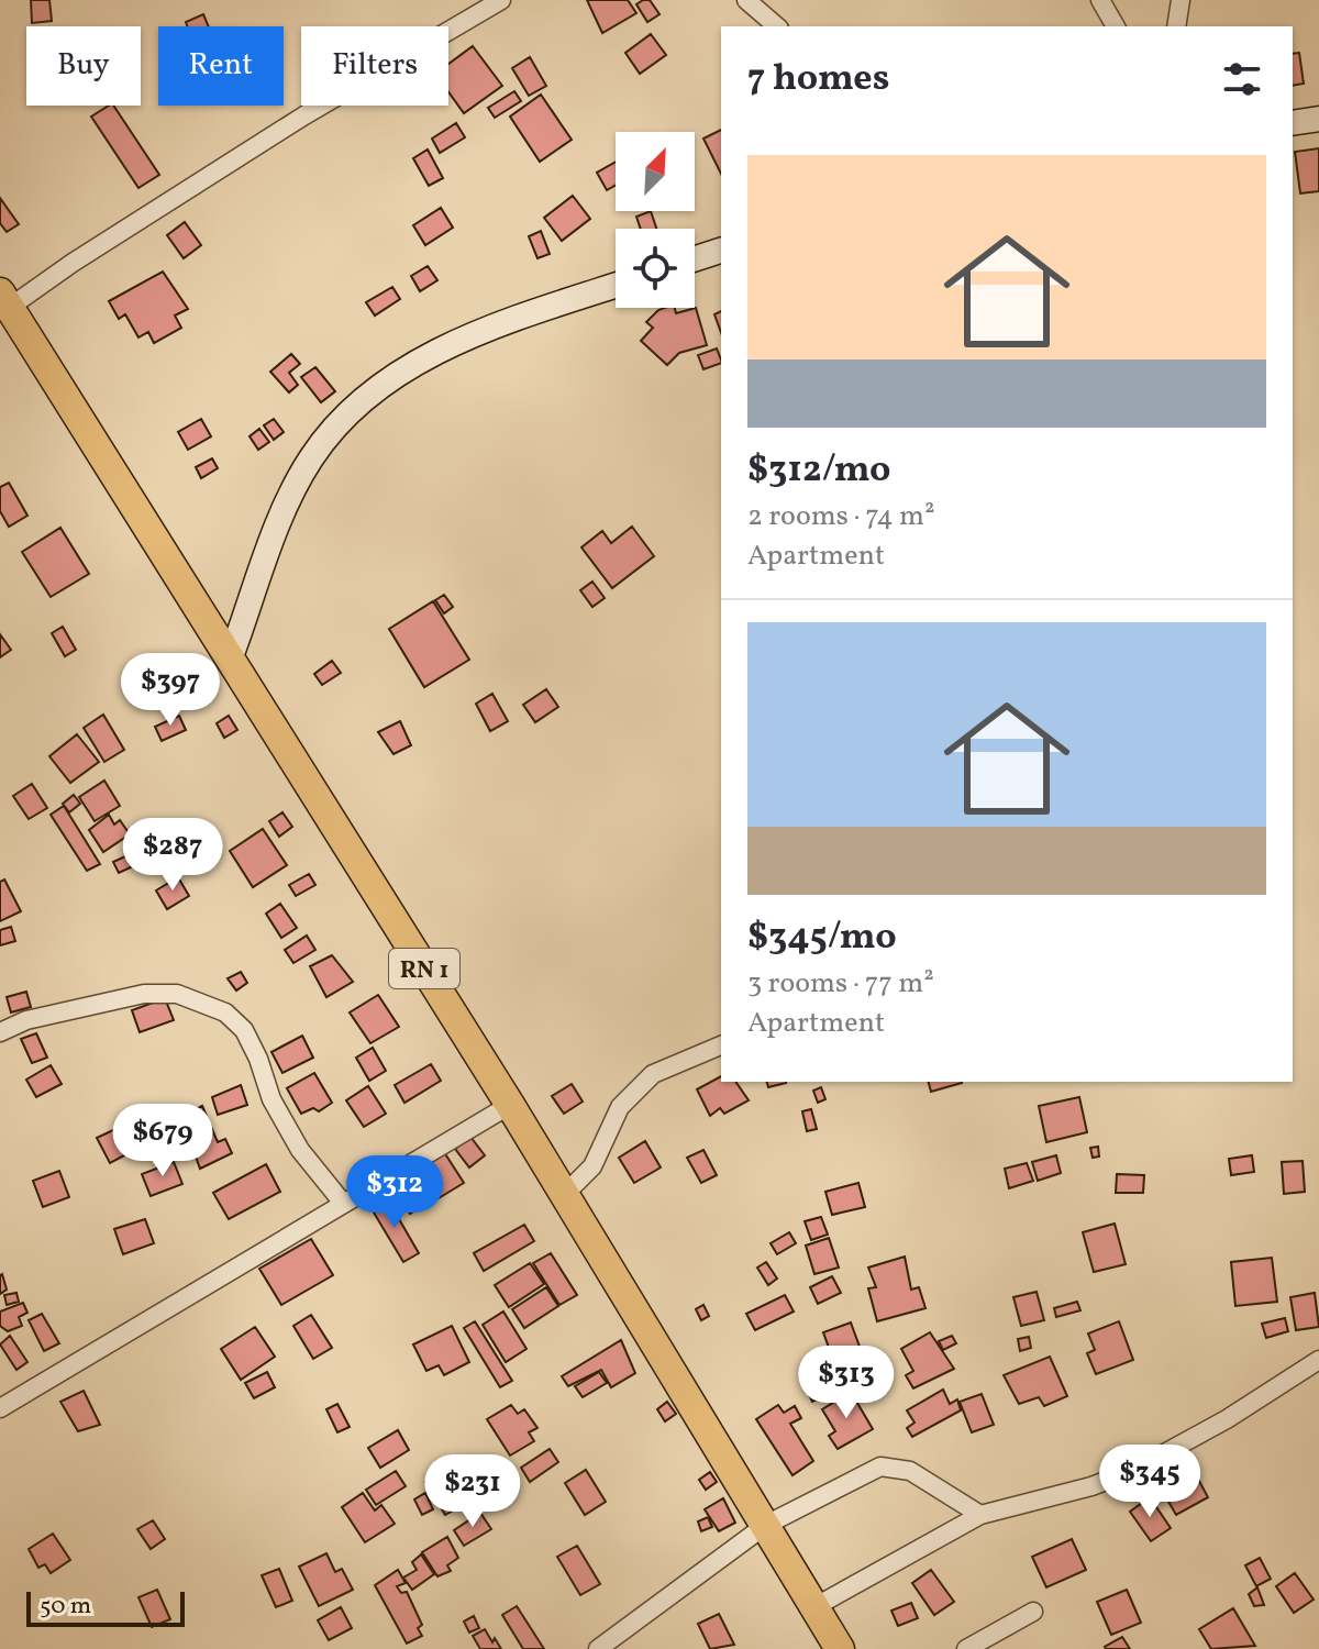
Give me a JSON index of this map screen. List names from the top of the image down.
{
  "streets": {
    "main road": ["RN 1"]
  },
  "scale_bar": "50 m",
  "north": "top right",
  "page": {
    "chip": ["Buy", "Rent", "Filters"],
    "heading": "7 homes",
    "list": [
      {
        "name": "$312/mo",
        "note": "2 rooms · 74 m² · Apartment"
      },
      {
        "name": "$345/mo",
        "note": "3 rooms · 77 m² · Apartment"
      }
    ],
    "price": [
      "$397",
      "$287",
      "$679",
      "$312",
      "$313",
      "$345",
      "$231"
    ],
    "scale": "50 m"
  }
}
